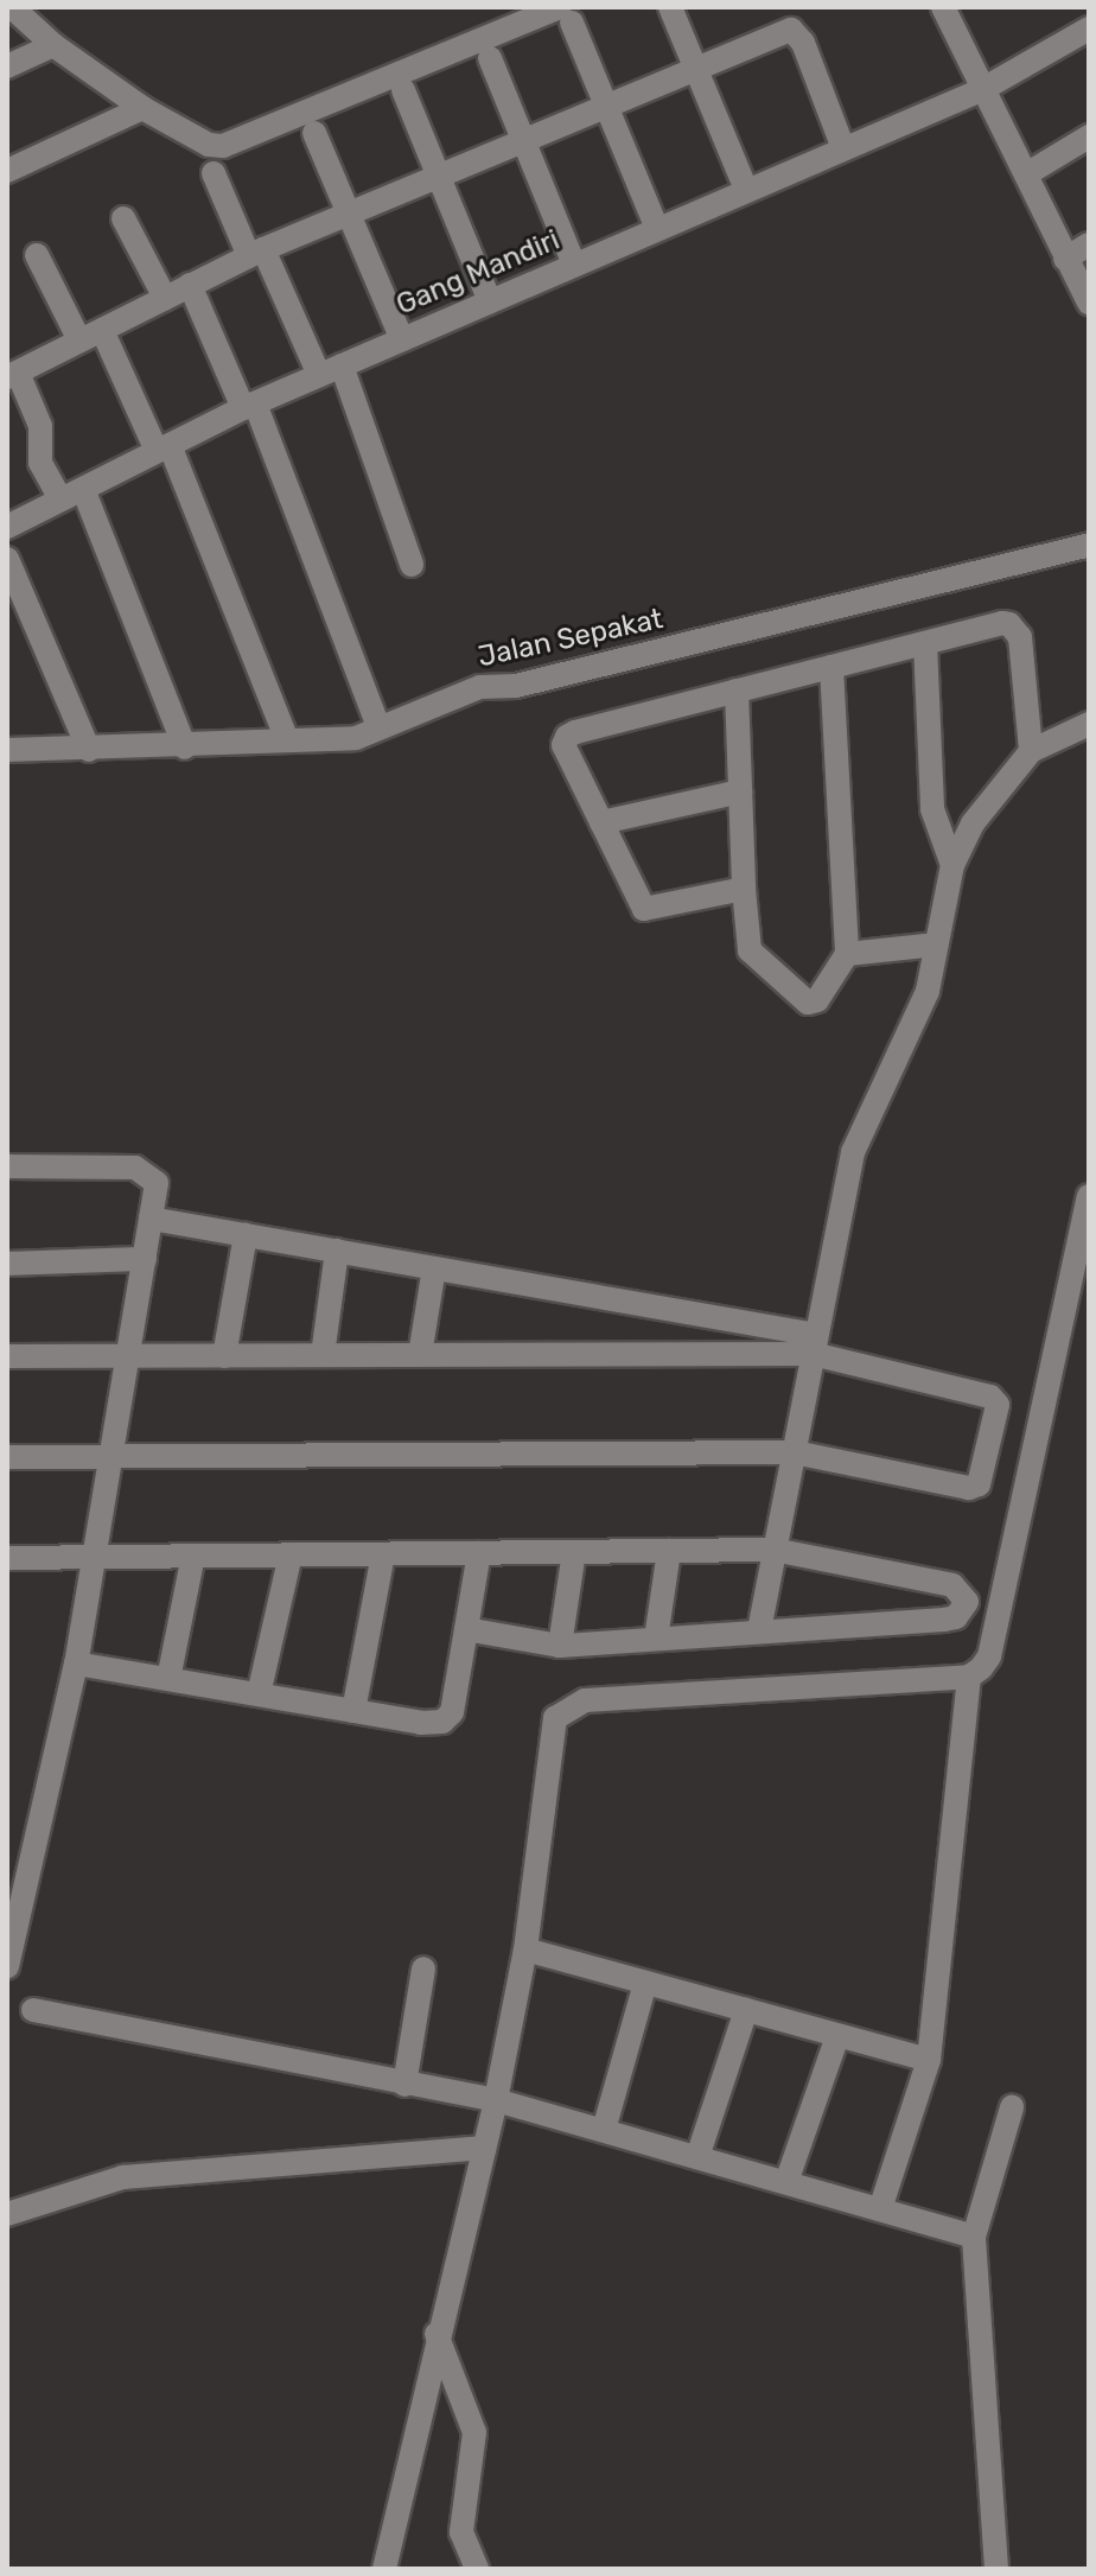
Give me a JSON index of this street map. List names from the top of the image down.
{
  "streets": {
    "street": ["Gang Mandiri", "Jalan Sepakat"]
  }
}
